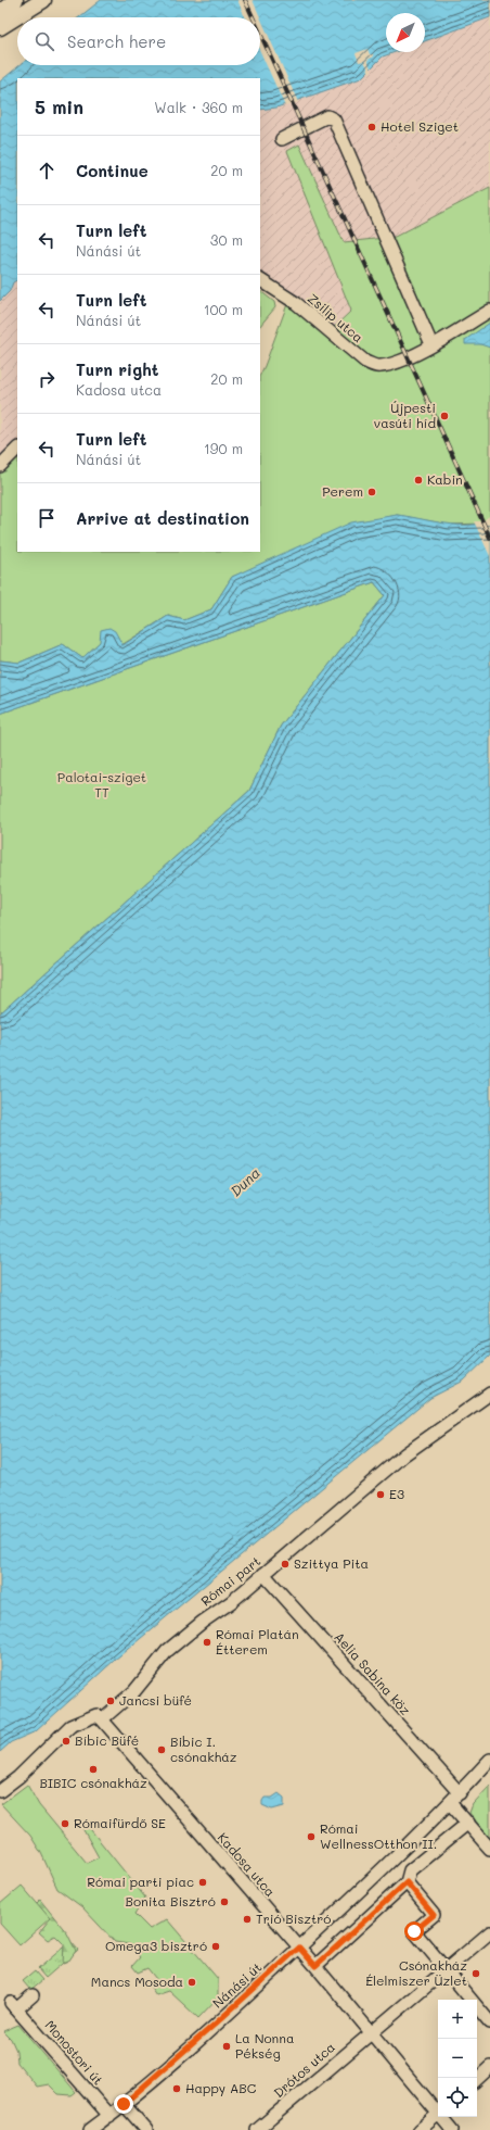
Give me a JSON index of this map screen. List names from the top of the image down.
{
  "streets": {
    "street": [
      "Zsilip utca",
      "Római part",
      "Aelia Sabina köz",
      "Kadosa utca",
      "Nánási út",
      "Monostori út",
      "Drótos utca"
    ]
  },
  "crossings": [
    ["Római part", "Aelia Sabina köz"],
    ["Római part", "Kadosa utca"],
    ["Aelia Sabina köz", "Nánási út"],
    ["Kadosa utca", "Nánási út"],
    ["Kadosa utca", "Drótos utca"],
    ["Nánási út", "Monostori út"]
  ],
  "water": ["Duna"],
  "parks": ["Palotai-sziget TT"],
  "places": [
    "Hotel Sziget",
    "Újpesti vasúti híd",
    "Kabin",
    "Perem",
    "E3",
    "Szittya Pita",
    "Római Platán Étterem",
    "Jancsi büfé",
    "Bíbic Büfé",
    "Bibic I. csónakház",
    "BIBIC csónakház",
    "Rómaifürdő SE",
    "Római WellnessOtthon II.",
    "Római parti piac",
    "Bonita Bisztró",
    "Trió Bisztró",
    "Omega3 bisztró",
    "Csónakház Élelmiszer Üzlet",
    "Mancs Mosoda",
    "La Nonna Pékség",
    "Happy ABC"
  ],
  "north": "bottom left",
  "page": {
    "search": "Search here",
    "heading": ["5 min", "Walk · 360 m"],
    "list": [
      ["Continue", "20 m"],
      ["Turn left", "Nánási út", "30 m"],
      ["Turn left", "Nánási út", "100 m"],
      ["Turn right", "Kadosa utca", "20 m"],
      ["Turn left", "Nánási út", "190 m"],
      "Arrive at destination"
    ],
    "map_buttons": ["+", "−"]
  }
}
